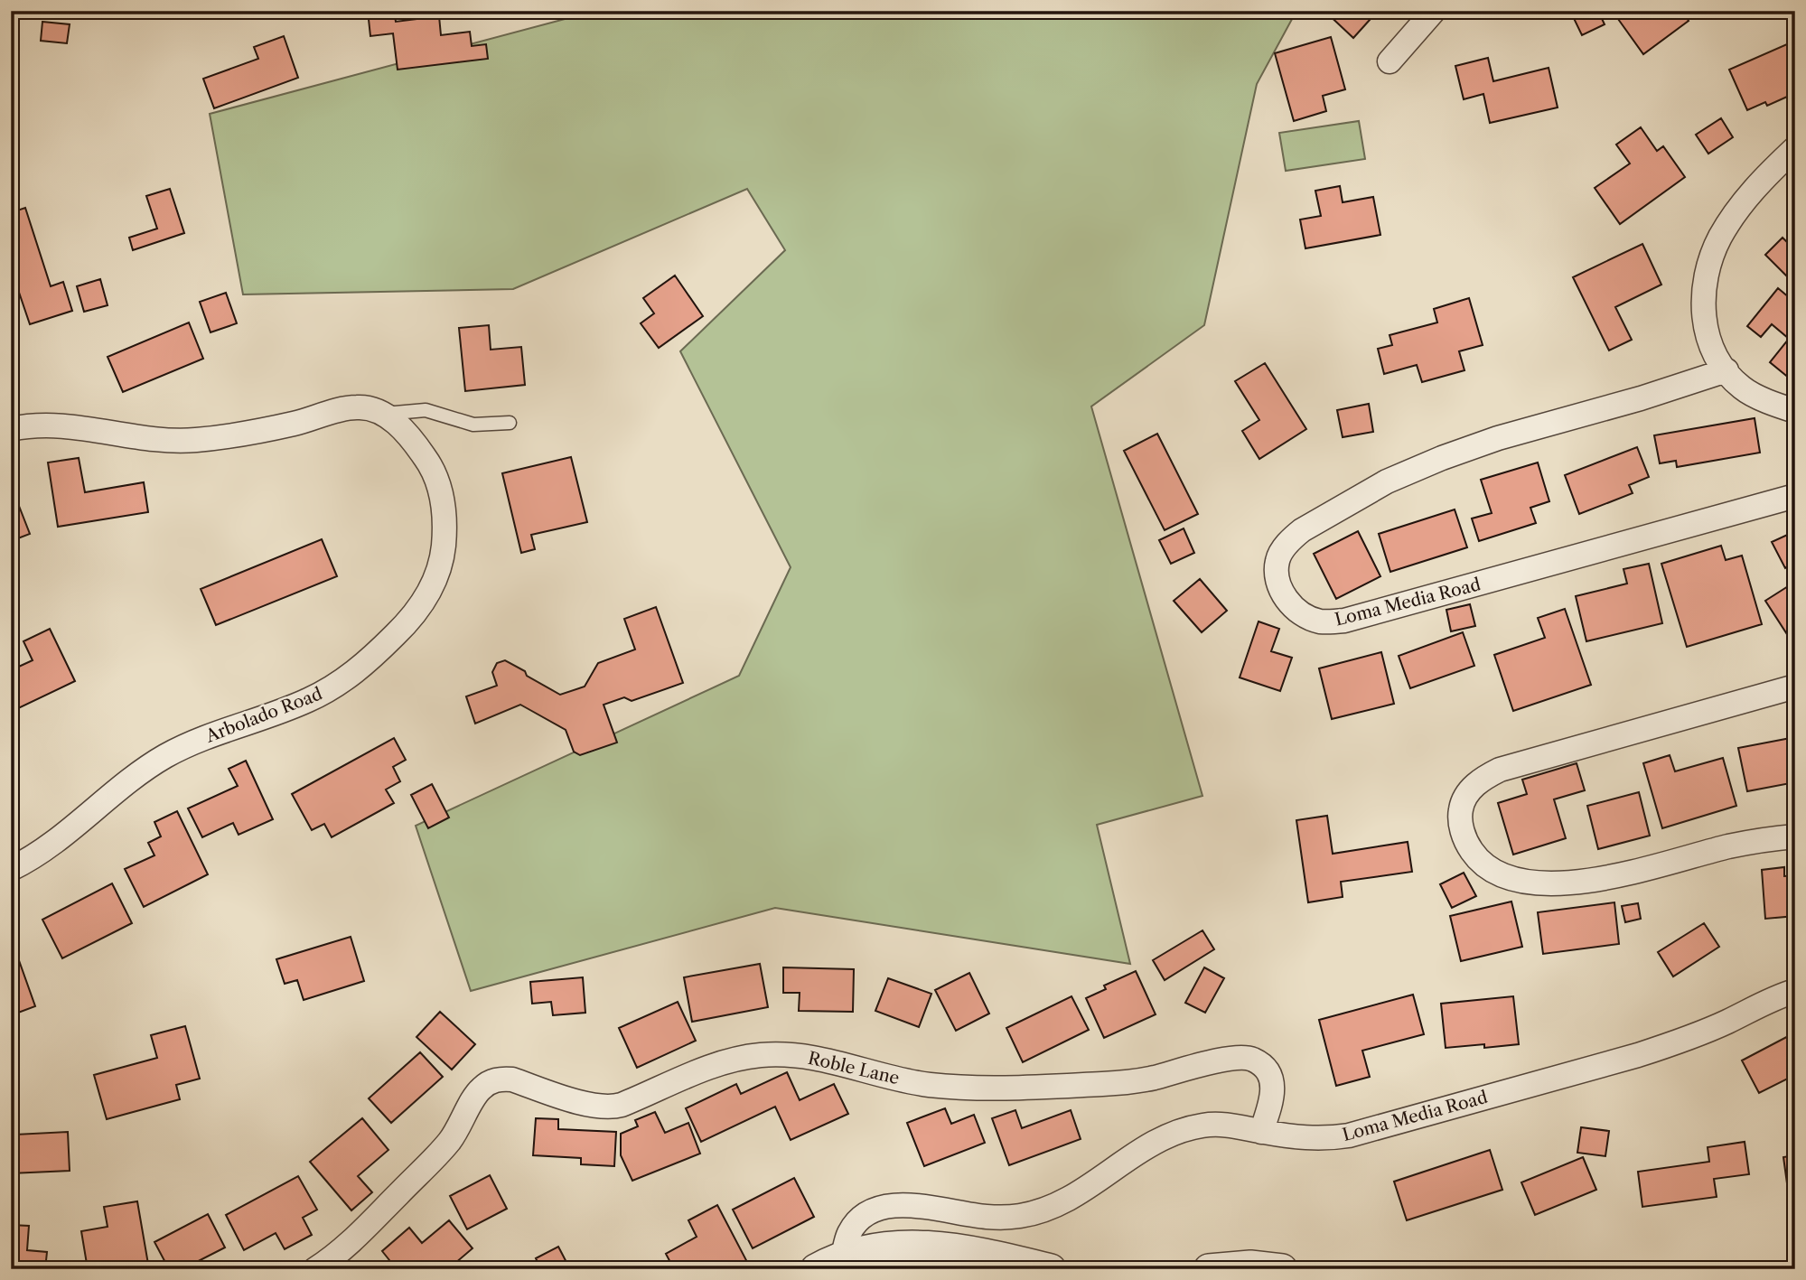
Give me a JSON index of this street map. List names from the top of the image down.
{
  "streets": {
    "street": ["Loma Media Road", "Arbolado Road", "Roble Lane"]
  },
  "crossings": [
    ["Loma Media Road", "Roble Lane"]
  ]
}
